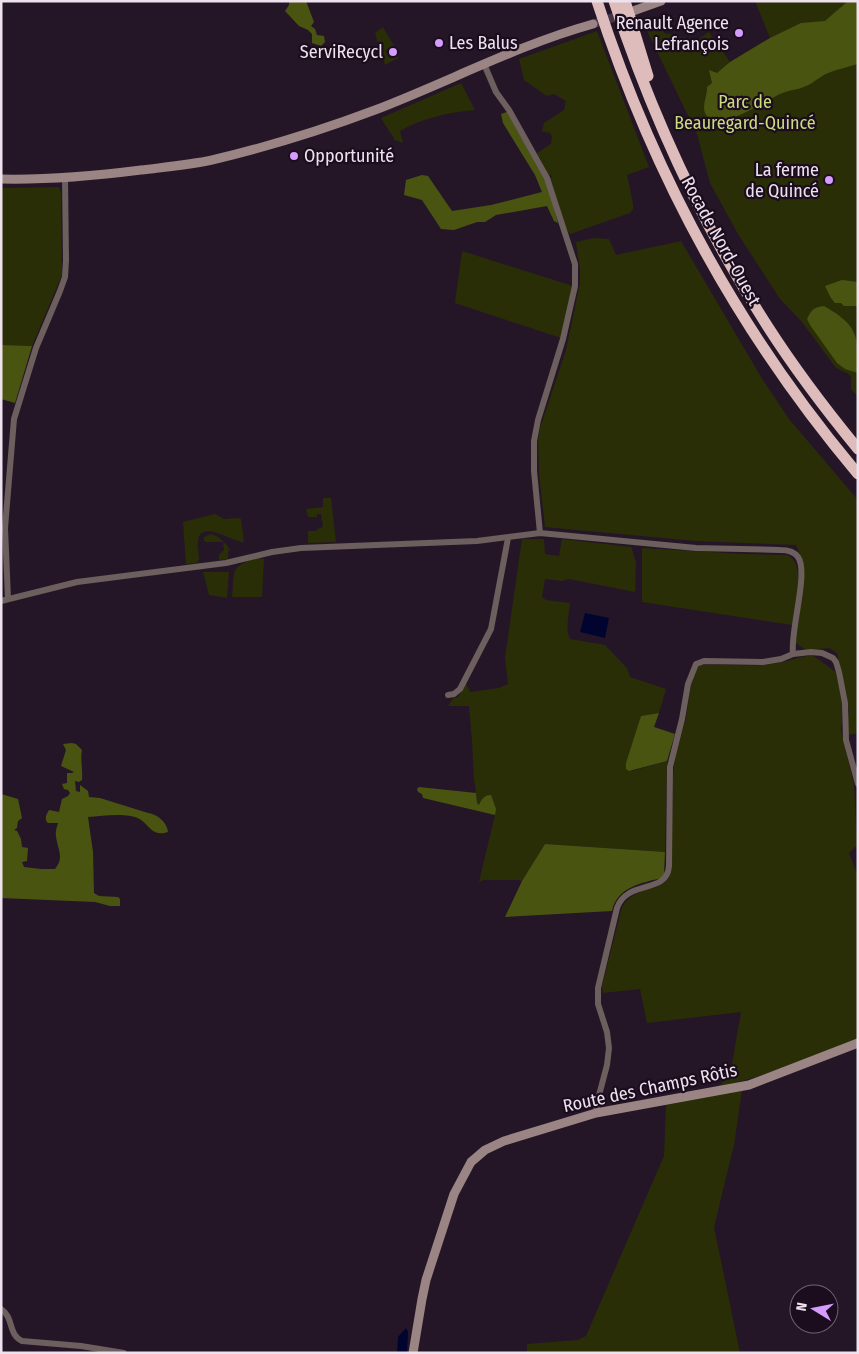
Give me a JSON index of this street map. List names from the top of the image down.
{
  "streets": {
    "highway": ["Rocade Nord-Ouest"],
    "main road": ["Route des Champs Rôtis"]
  },
  "parks": ["Parc de Beauregard-Quincé"],
  "places": [
    "Renault Agence Lefrançois",
    "Les Balus",
    "ServiRecycl",
    "Opportunité",
    "La ferme de Quincé"
  ],
  "north": "left"
}
